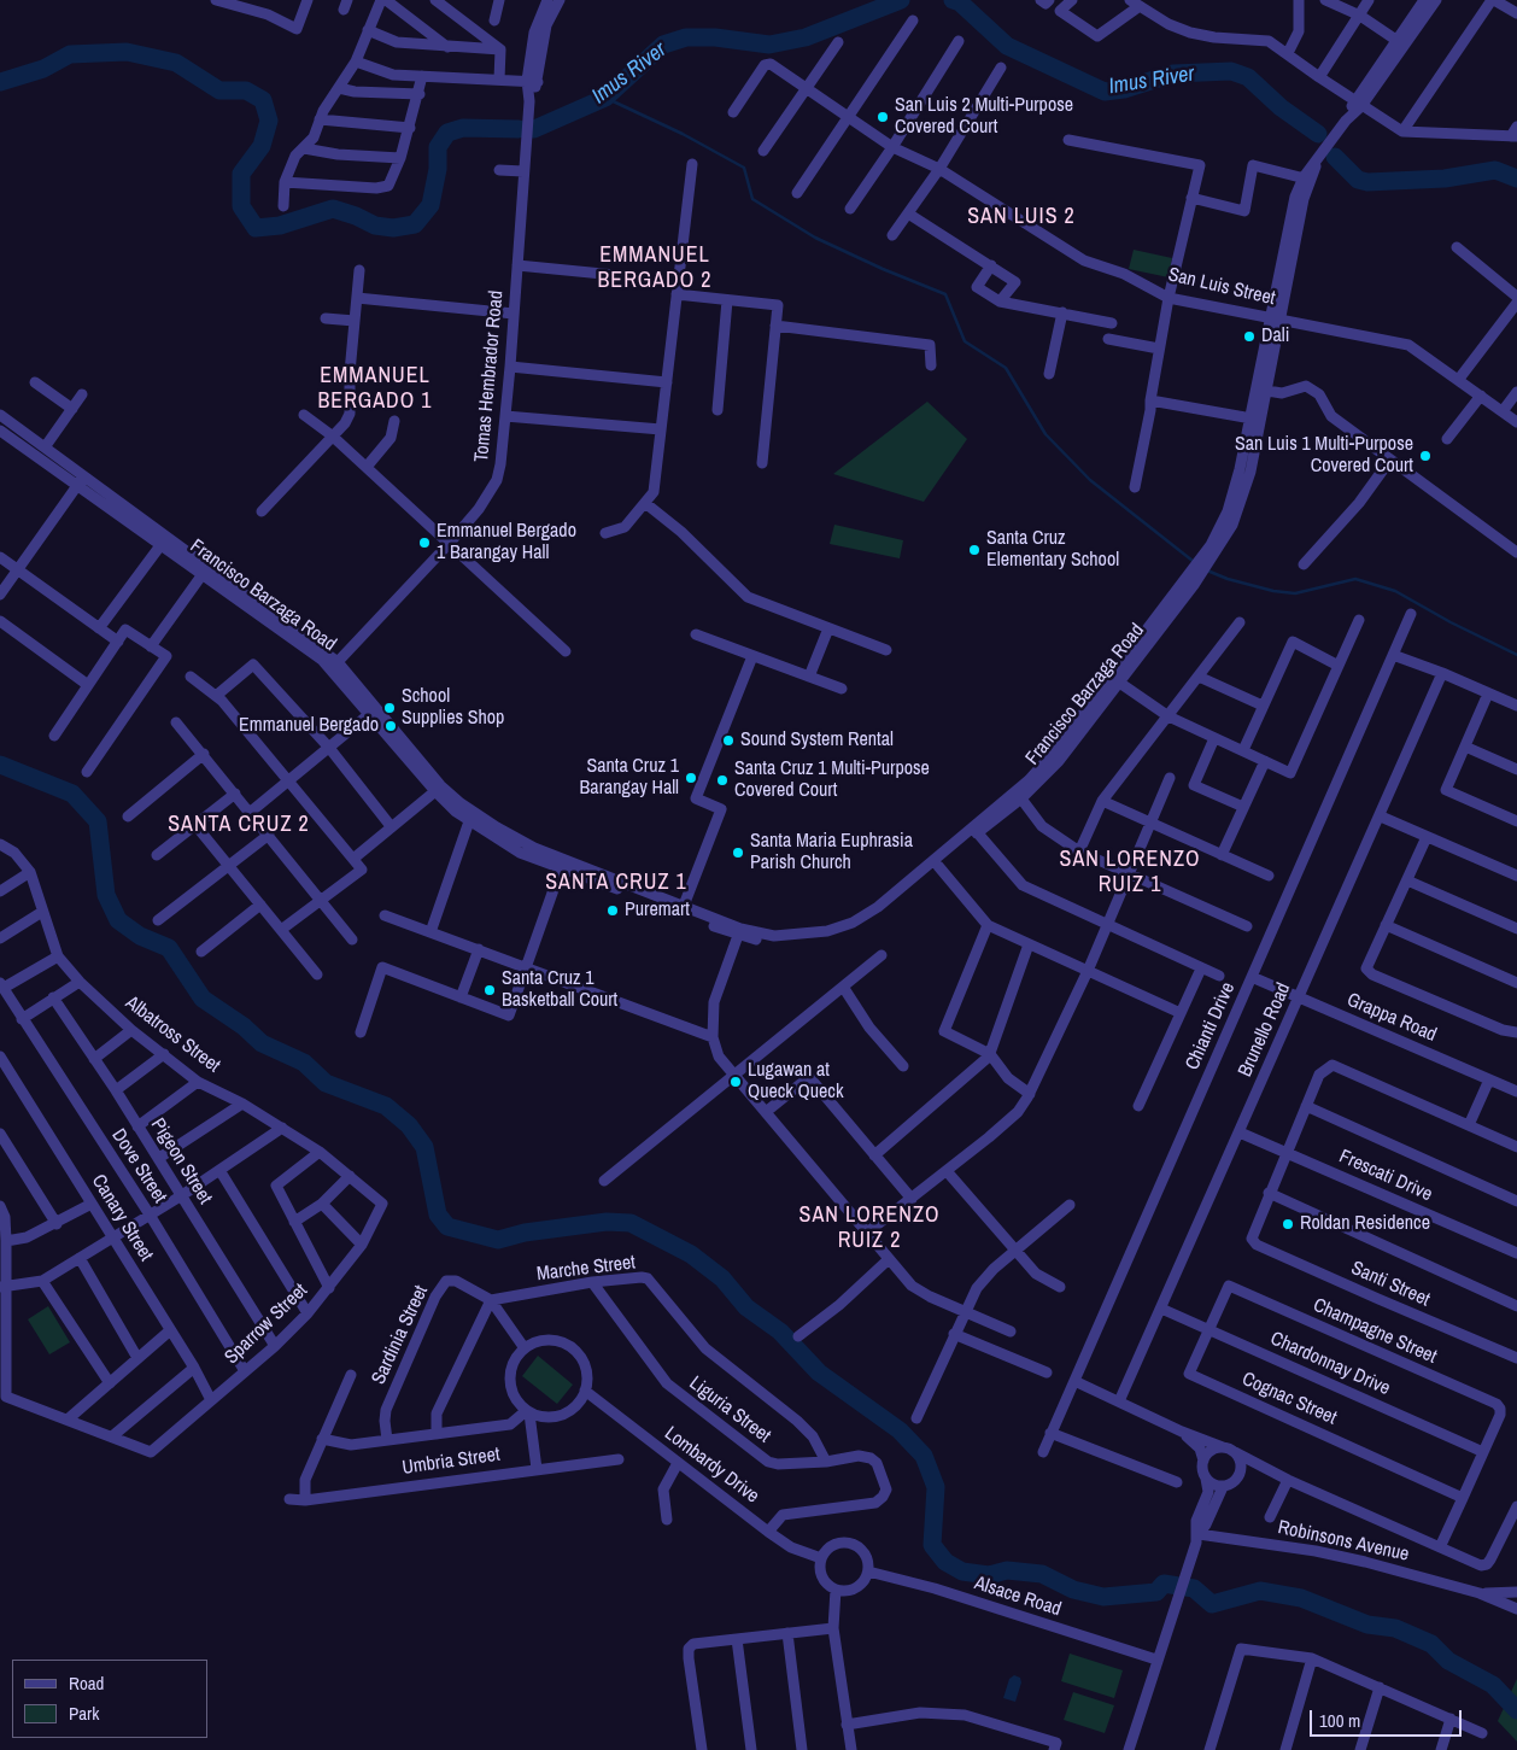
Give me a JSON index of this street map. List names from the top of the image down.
{
  "streets": {
    "street": [
      "San Luis Street",
      "Tomas Hembrador Road",
      "Francisco Barzaga Road",
      "Grappa Road",
      "Chianti Drive",
      "Brunello Road",
      "Albatross Street",
      "Pigeon Street",
      "Dove Street",
      "Frescati Drive",
      "Canary Street",
      "Marche Street",
      "Santi Street",
      "Sparrow Street",
      "Champagne Street",
      "Sardinia Street",
      "Chardonnay Drive",
      "Cognac Street",
      "Liguria Street",
      "Umbria Street",
      "Lombardy Drive",
      "Robinsons Avenue",
      "Alsace Road"
    ]
  },
  "crossings": [
    ["San Luis Street", "Francisco Barzaga Road"],
    ["Tomas Hembrador Road", "Francisco Barzaga Road"],
    ["Grappa Road", "Chianti Drive"],
    ["Grappa Road", "Brunello Road"],
    ["Brunello Road", "Frescati Drive"],
    ["Brunello Road", "Chardonnay Drive"],
    ["Albatross Street", "Sparrow Street"],
    ["Pigeon Street", "Sparrow Street"],
    ["Dove Street", "Sparrow Street"],
    ["Canary Street", "Sparrow Street"],
    ["Marche Street", "Sardinia Street"],
    ["Marche Street", "Liguria Street"],
    ["Champagne Street", "Chardonnay Drive"],
    ["Champagne Street", "Cognac Street"],
    ["Sardinia Street", "Lombardy Drive"],
    ["Chardonnay Drive", "Cognac Street"],
    ["Liguria Street", "Lombardy Drive"],
    ["Lombardy Drive", "Alsace Road"]
  ],
  "districts": [
    "SAN LUIS 2",
    "EMMANUEL BERGADO 2",
    "EMMANUEL BERGADO 1",
    "SANTA CRUZ 2",
    "SAN LORENZO RUIZ 1",
    "SANTA CRUZ 1",
    "SAN LORENZO RUIZ 2"
  ],
  "water": ["Imus River"],
  "places": [
    "San Luis 2 Multi-Purpose Covered Court",
    "Dali",
    "San Luis 1 Multi-Purpose Covered Court",
    "Emmanuel Bergado 1 Barangay Hall",
    "Santa Cruz Elementary School",
    "School Supplies Shop",
    "Emmanuel Bergado",
    "Sound System Rental",
    "Santa Cruz 1 Barangay Hall",
    "Santa Cruz 1 Multi-Purpose Covered Court",
    "Santa Maria Euphrasia Parish Church",
    "Puremart",
    "Santa Cruz 1 Basketball Court",
    "Lugawan at Queck Queck",
    "Roldan Residence"
  ],
  "legend": ["Road", "Park"],
  "scale_bar": "100 m"
}
